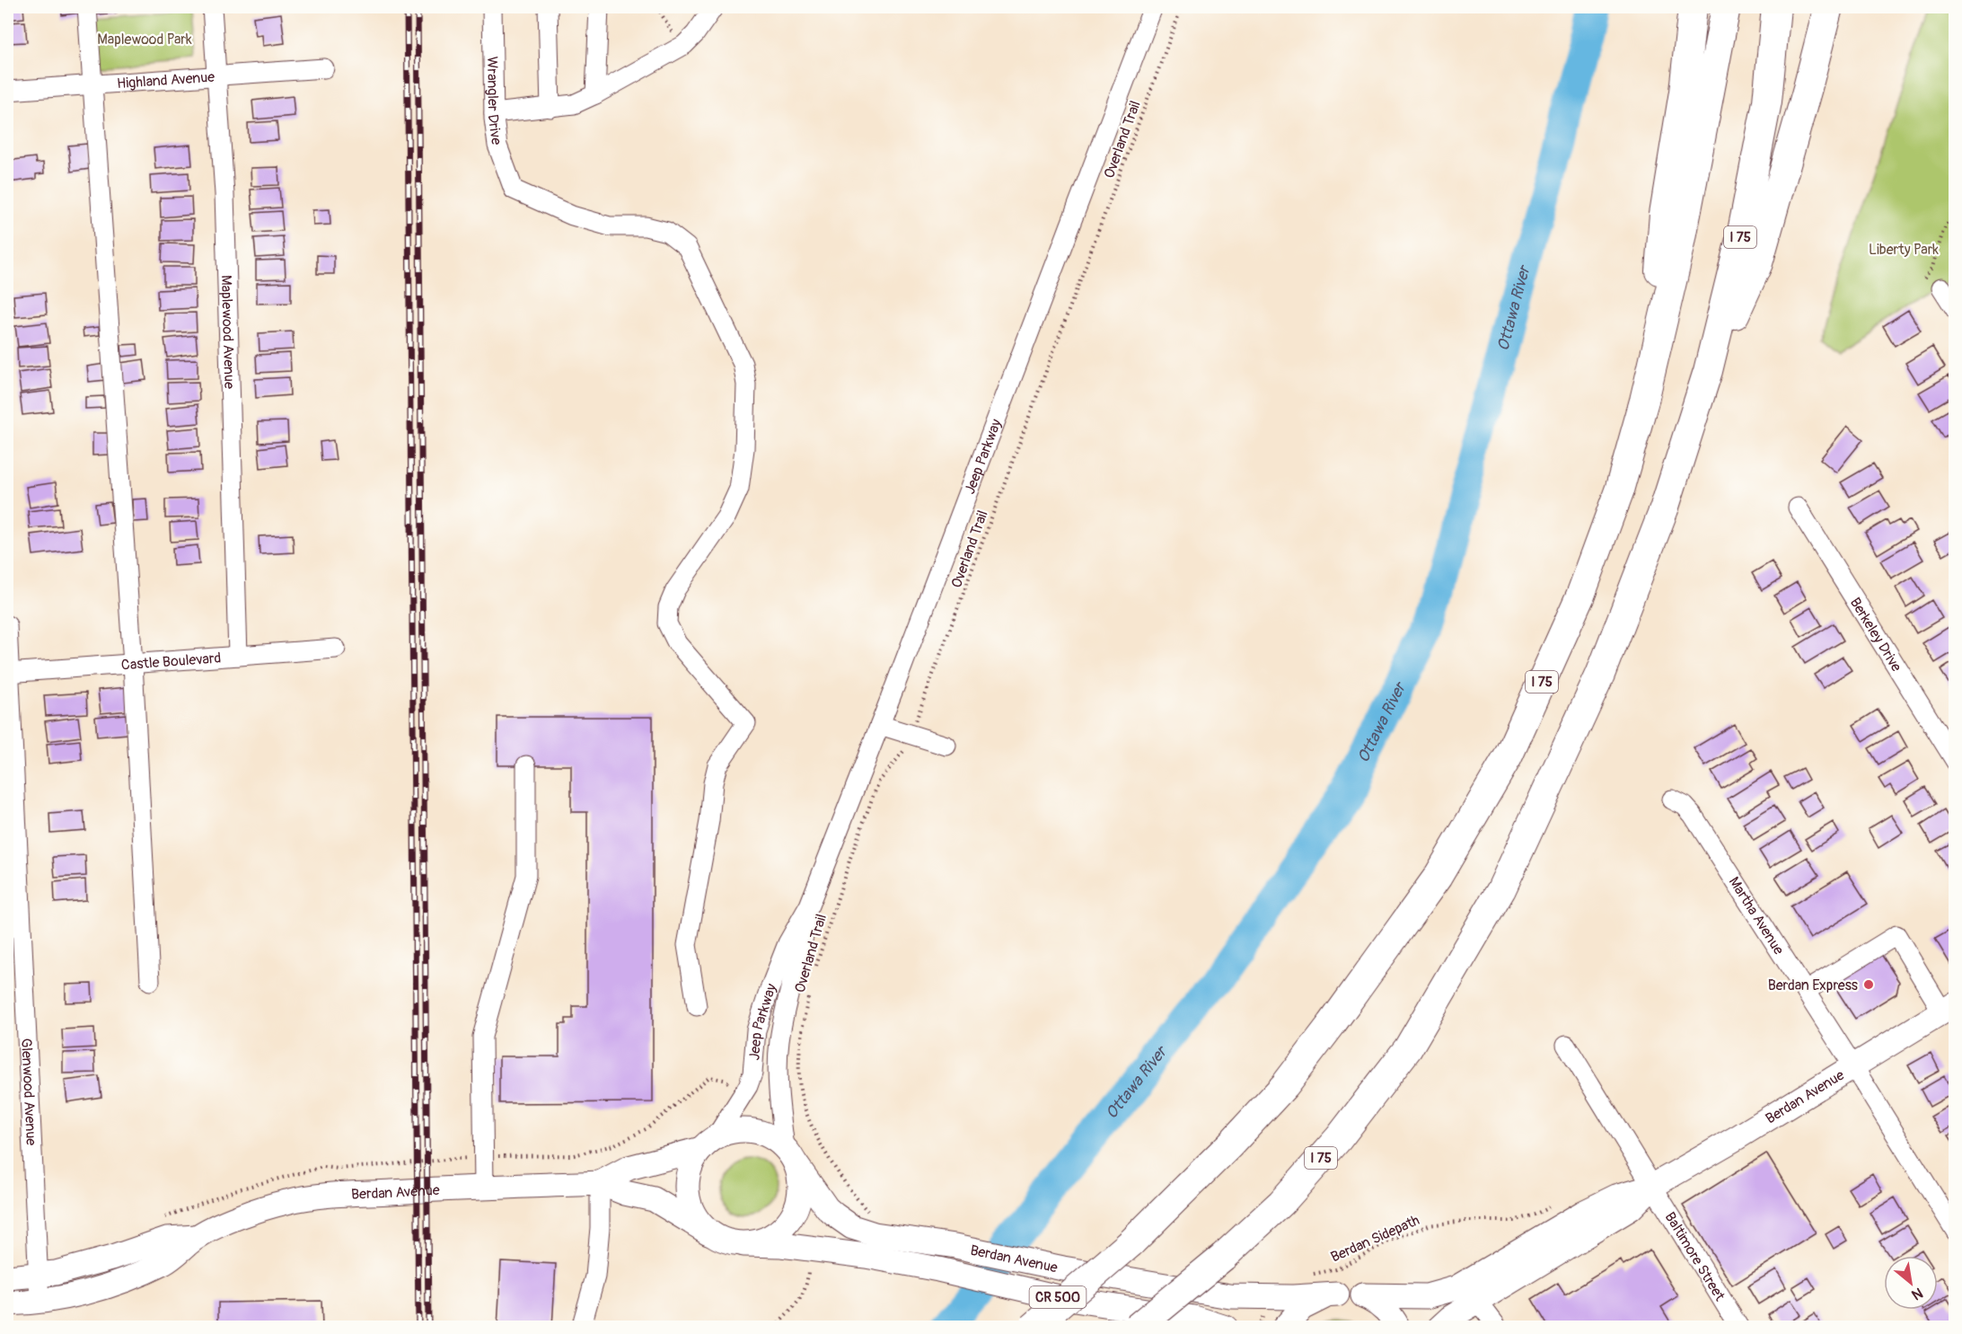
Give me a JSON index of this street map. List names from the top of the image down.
{
  "streets": {
    "highway": ["I 75"],
    "main road": ["Berdan Avenue", "CR 500"],
    "street": [
      "Highland Avenue",
      "Wrangler Drive",
      "Maplewood Avenue",
      "Jeep Parkway",
      "Berkeley Drive",
      "Castle Boulevard",
      "Martha Avenue",
      "Glenwood Avenue",
      "Baltimore Street"
    ],
    "path": ["Overland Trail", "Berdan Sidepath"]
  },
  "crossings": [
    ["Highland Avenue", "Maplewood Avenue"],
    ["Maplewood Avenue", "Castle Boulevard"],
    ["Jeep Parkway", "Berdan Avenue"],
    ["Castle Boulevard", "Glenwood Avenue"],
    ["Martha Avenue", "Berdan Avenue"],
    ["Glenwood Avenue", "Berdan Avenue"],
    ["Berdan Avenue", "Baltimore Street"]
  ],
  "water": ["Ottawa River"],
  "parks": ["Maplewood Park", "Liberty Park"],
  "places": ["Berdan Express"],
  "north": "bottom right"
}
